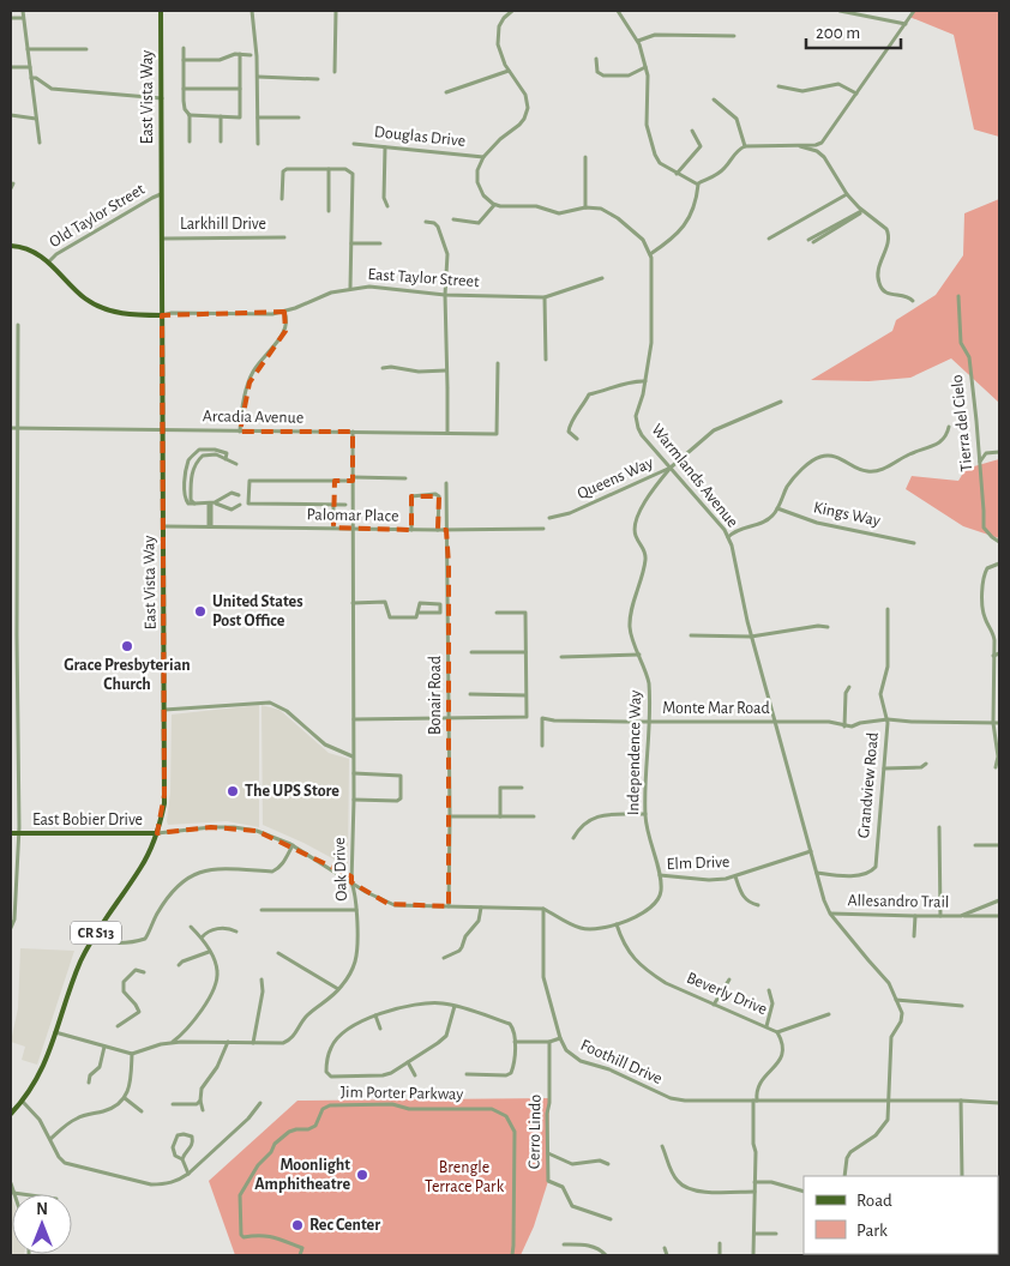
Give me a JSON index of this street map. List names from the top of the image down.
{
  "streets": {
    "main road": ["East Vista Way", "East Bobier Drive", "CR S13"],
    "street": [
      "Douglas Drive",
      "Old Taylor Street",
      "Larkhill Drive",
      "East Taylor Street",
      "Arcadia Avenue",
      "Tierra del Cielo",
      "Warmlands Avenue",
      "Queens Way",
      "Kings Way",
      "Palomar Place",
      "Bonair Road",
      "Monte Mar Road",
      "Independence Way",
      "Grandview Road",
      "Elm Drive",
      "Oak Drive",
      "Allesandro Trail",
      "Beverly Drive",
      "Foothill Drive",
      "Jim Porter Parkway",
      "Cerro Lindo"
    ]
  },
  "crossings": [
    ["East Vista Way", "Old Taylor Street"],
    ["East Vista Way", "Larkhill Drive"],
    ["East Vista Way", "East Taylor Street"],
    ["East Vista Way", "Arcadia Avenue"],
    ["East Vista Way", "Palomar Place"],
    ["East Vista Way", "East Bobier Drive"],
    ["East Vista Way", "Oak Drive"],
    ["Arcadia Avenue", "Oak Drive"],
    ["Warmlands Avenue", "Queens Way"],
    ["Warmlands Avenue", "Monte Mar Road"],
    ["Warmlands Avenue", "Independence Way"],
    ["Warmlands Avenue", "Grandview Road"],
    ["Warmlands Avenue", "Elm Drive"],
    ["Warmlands Avenue", "Allesandro Trail"],
    ["Warmlands Avenue", "Foothill Drive"],
    ["Queens Way", "Independence Way"],
    ["Palomar Place", "Bonair Road"],
    ["Palomar Place", "Oak Drive"],
    ["Monte Mar Road", "Independence Way"],
    ["Monte Mar Road", "Grandview Road"],
    ["Independence Way", "Elm Drive"],
    ["Elm Drive", "Beverly Drive"],
    ["Elm Drive", "Foothill Drive"],
    ["Beverly Drive", "Foothill Drive"]
  ],
  "parks": ["Brengle Terrace Park"],
  "places": [
    "United States Post Office",
    "Grace Presbyterian Church",
    "The UPS Store",
    "Moonlight Amphitheatre",
    "Rec Center"
  ],
  "legend": ["Road", "Park"],
  "scale_bar": "200 m",
  "north": "top"
}
